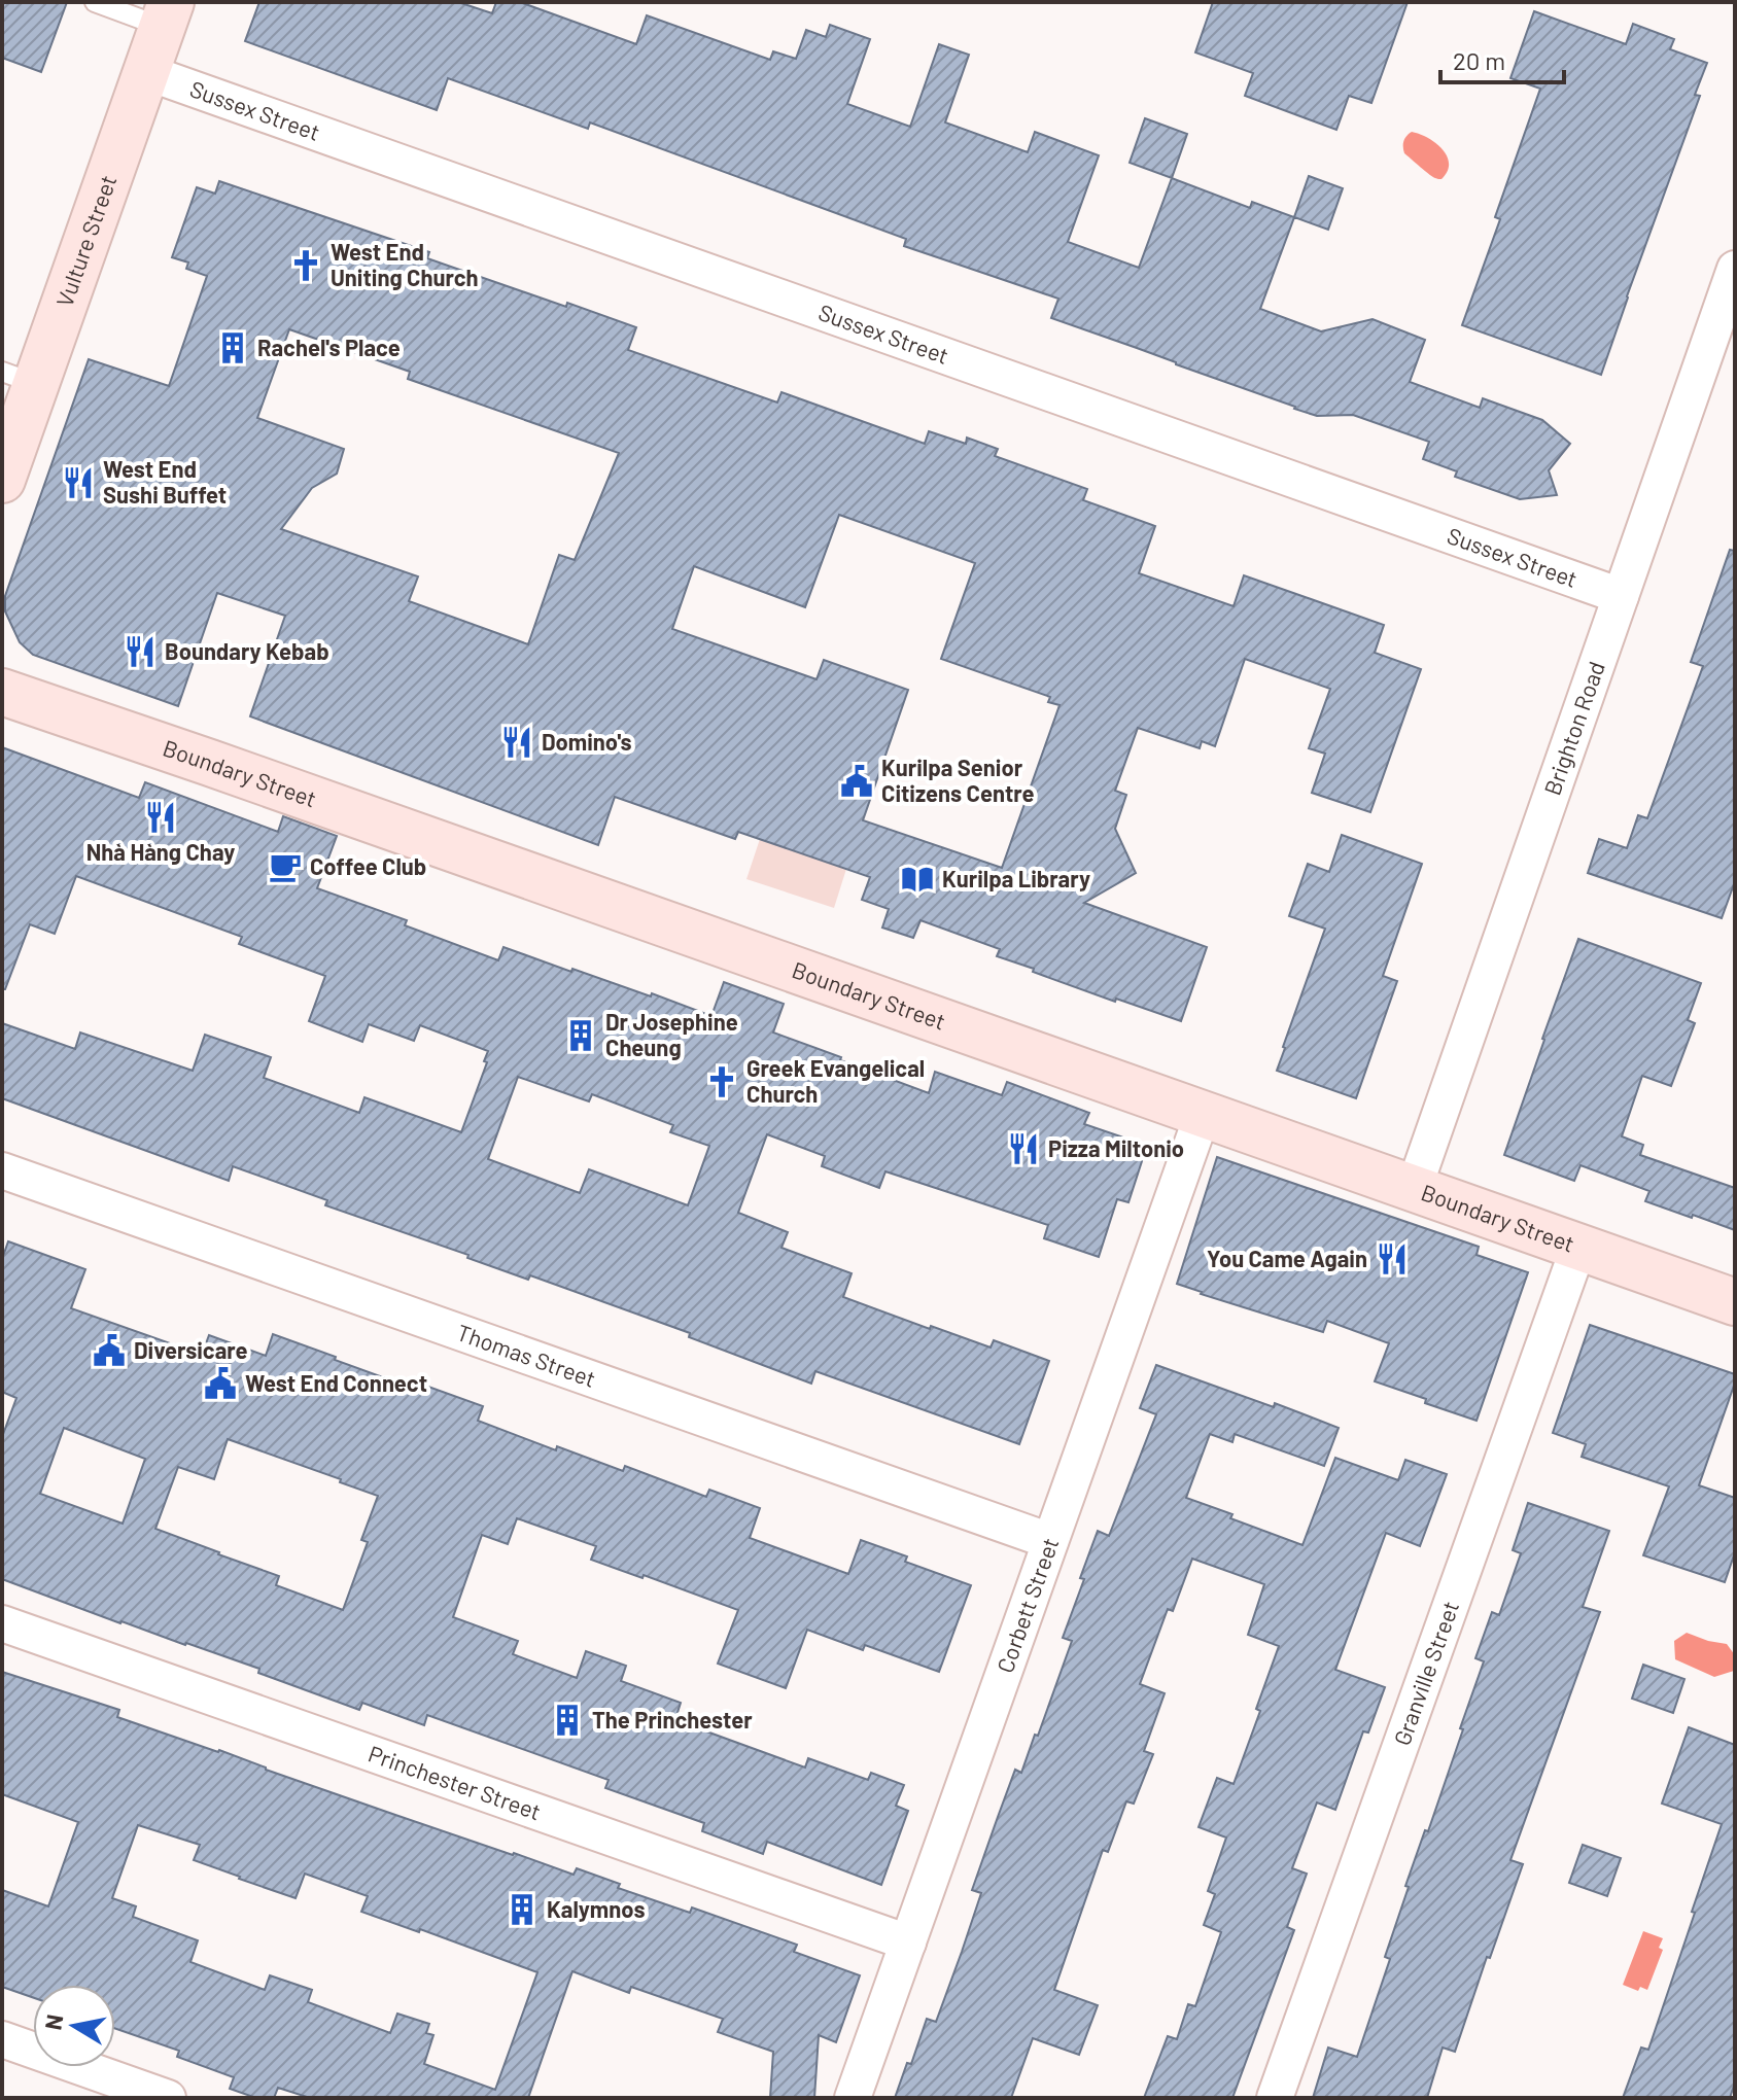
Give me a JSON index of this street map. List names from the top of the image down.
{
  "streets": {
    "street": [
      "Sussex Street",
      "Vulture Street",
      "Brighton Road",
      "Boundary Street",
      "Thomas Street",
      "Corbett Street",
      "Granville Street",
      "Princhester Street"
    ]
  },
  "crossings": [
    ["Sussex Street", "Vulture Street"],
    ["Sussex Street", "Brighton Road"],
    ["Brighton Road", "Boundary Street"],
    ["Boundary Street", "Corbett Street"],
    ["Boundary Street", "Granville Street"],
    ["Thomas Street", "Corbett Street"],
    ["Corbett Street", "Princhester Street"]
  ],
  "places": {
    "church": ["West End Uniting Church", "Greek Evangelical Church"],
    "building": [
      "Rachel's Place",
      "Dr Josephine Cheung",
      "The Princhester",
      "Kalymnos"
    ],
    "restaurant": [
      "West End Sushi Buffet",
      "Boundary Kebab",
      "Domino's",
      "Nhà Hàng Chay",
      "Pizza Miltonio",
      "You Came Again"
    ],
    "public building": ["Kurilpa Senior Citizens Centre", "Diversicare", "West End Connect"],
    "cafe": ["Coffee Club"],
    "library": ["Kurilpa Library"]
  },
  "scale_bar": "20 m",
  "north": "left"
}
